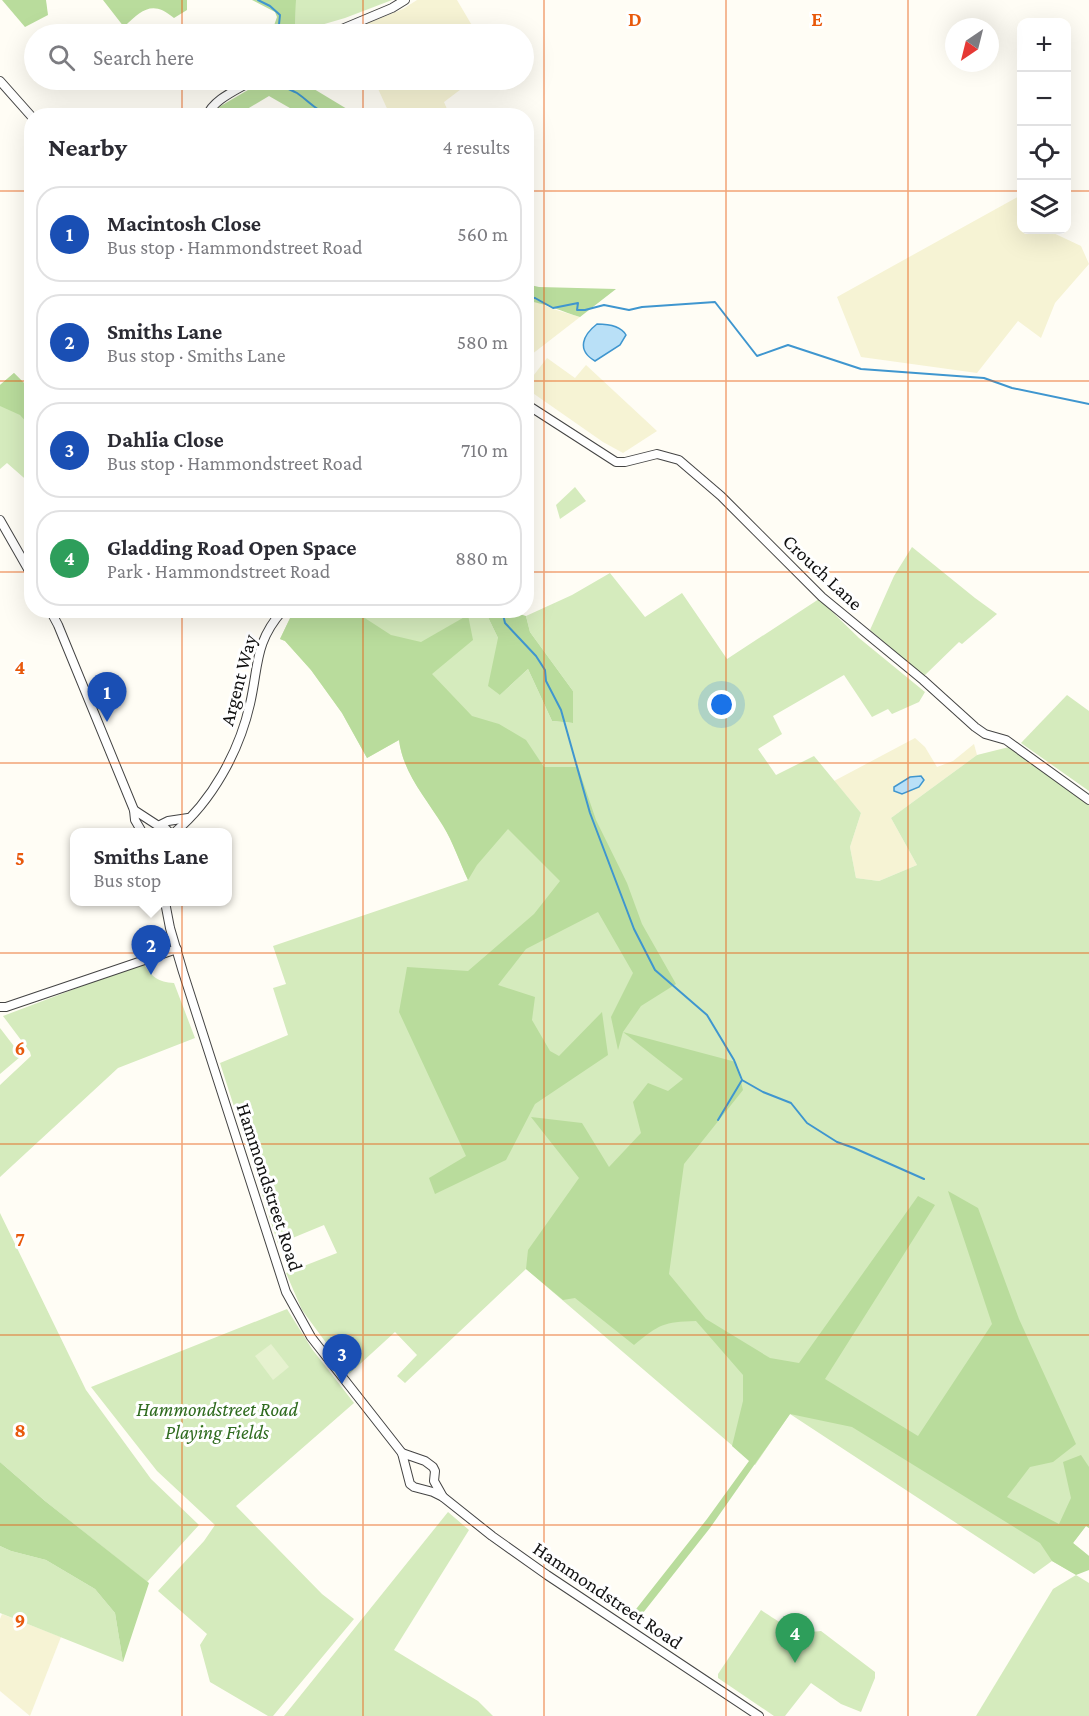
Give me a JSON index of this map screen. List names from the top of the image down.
{
  "streets": {
    "street": ["Crouch Lane", "Argent Way", "Hammondstreet Road"]
  },
  "parks": ["Hammondstreet Road Playing Fields"],
  "north": "bottom left",
  "page": {
    "map_buttons": ["+", "−"],
    "search": "Search here",
    "heading": ["Nearby", "4 results"],
    "list": [
      {
        "mark": "1",
        "name": "Macintosh Close",
        "note": "Bus stop · Hammondstreet Road",
        "value": "560 m"
      },
      {
        "mark": "2",
        "name": "Smiths Lane",
        "note": "Bus stop · Smiths Lane",
        "value": "580 m"
      },
      {
        "mark": "3",
        "name": "Dahlia Close",
        "note": "Bus stop · Hammondstreet Road",
        "value": "710 m"
      },
      {
        "mark": "4",
        "name": "Gladding Road Open Space",
        "note": "Park · Hammondstreet Road",
        "value": "880 m"
      }
    ],
    "pins": [
      "1",
      "2",
      "3",
      "4"
    ],
    "popup": ["Smiths Lane", "Bus stop"]
  },
  "grid": {
    "columns": ["D", "E"],
    "rows": [
      "4",
      "5",
      "6",
      "7",
      "8",
      "9"
    ]
  }
}
